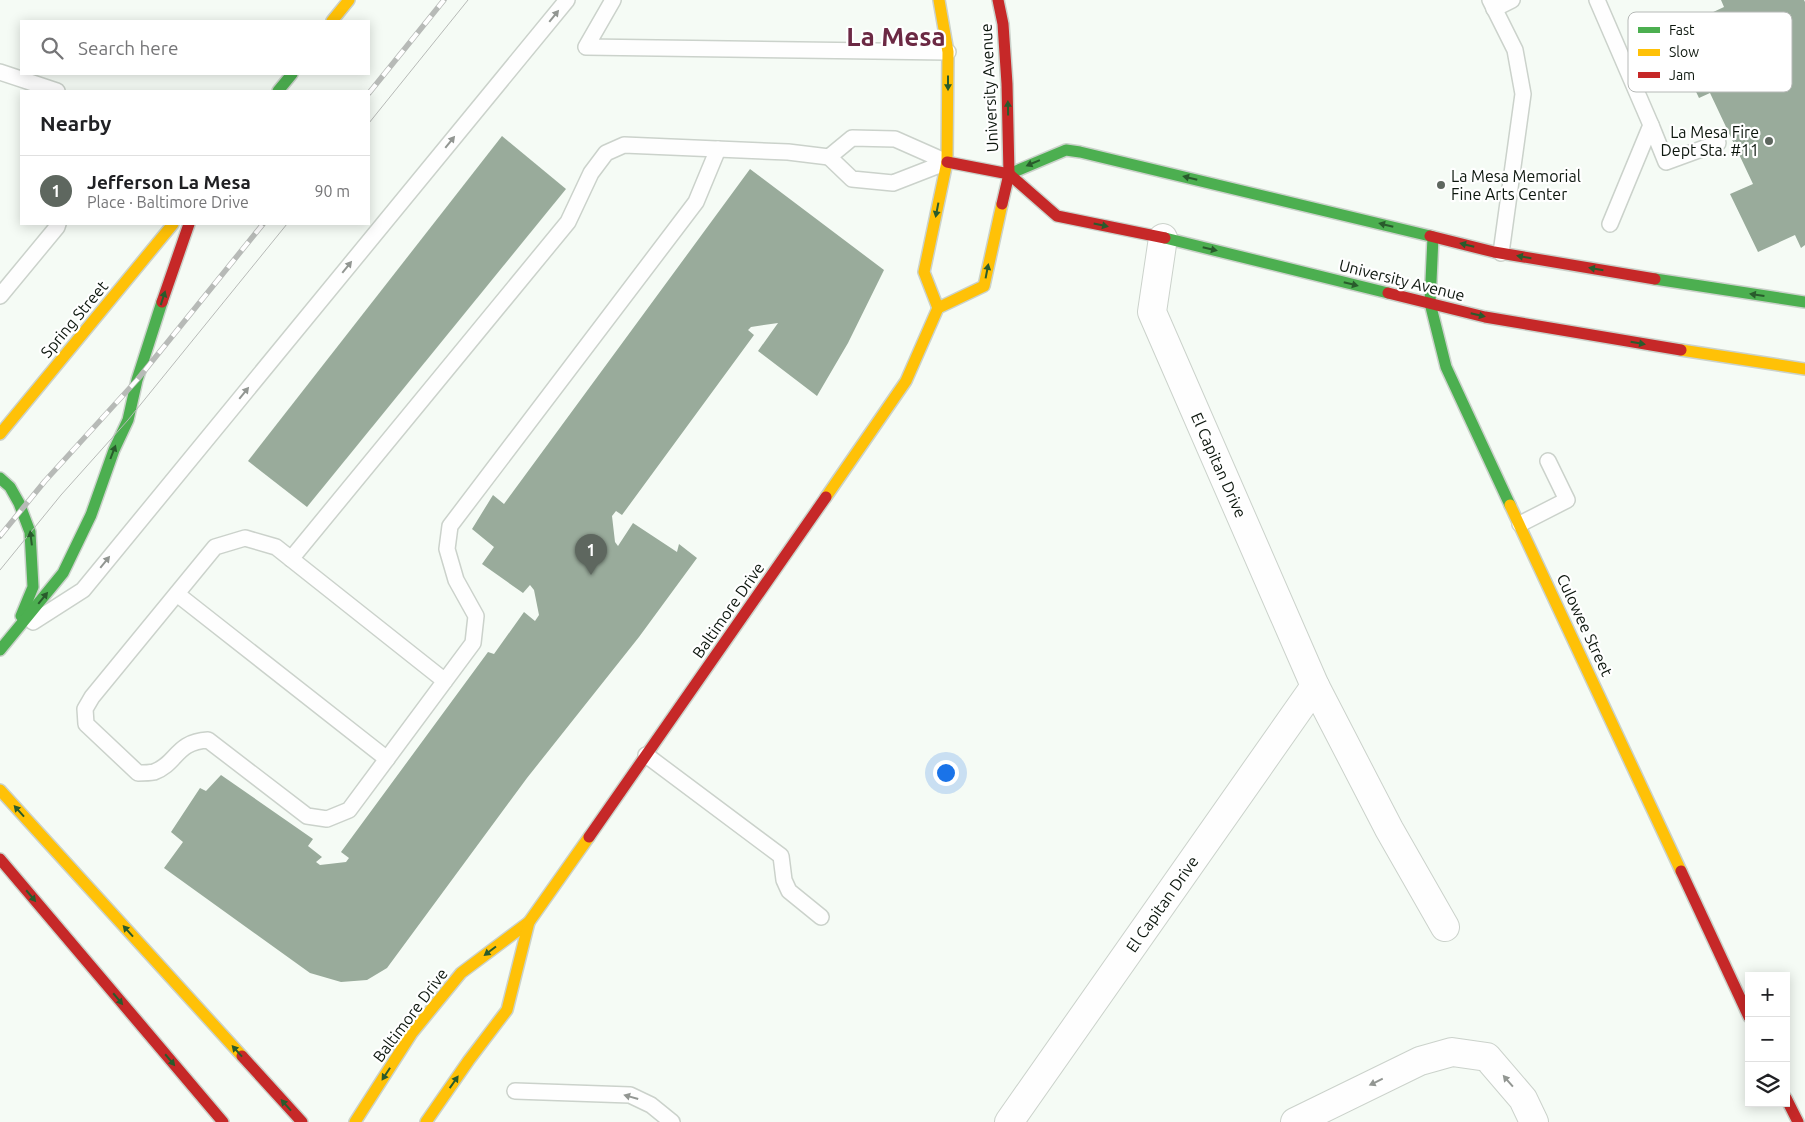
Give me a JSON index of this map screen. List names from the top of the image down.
{
  "streets": {
    "main road": [
      "University Avenue",
      "Spring Street",
      "Baltimore Drive",
      "Culowee Street"
    ],
    "street": ["El Capitan Drive"]
  },
  "crossings": [
    ["University Avenue", "El Capitan Drive"],
    ["University Avenue", "Culowee Street"]
  ],
  "districts": ["La Mesa"],
  "places": ["La Mesa Fire Dept Sta. #11", "La Mesa Memorial Fine Arts Center"],
  "legend": ["Fast", "Slow", "Jam"],
  "page": {
    "search": "Search here",
    "heading": "Nearby",
    "list": [
      {
        "mark": "1",
        "name": "Jefferson La Mesa",
        "note": "Place · Baltimore Drive",
        "value": "90 m"
      }
    ],
    "pins": "1",
    "map_buttons": ["+", "−"]
  }
}
